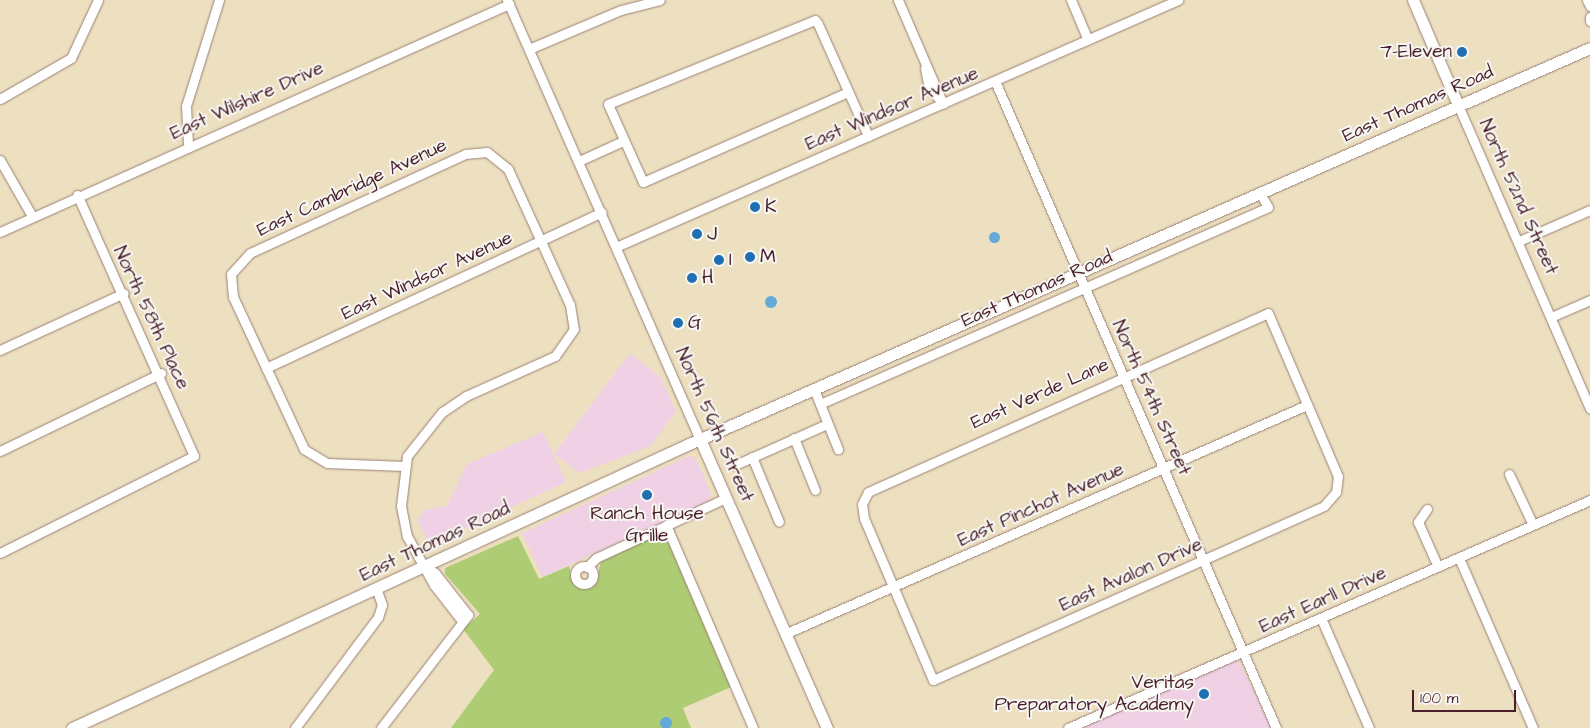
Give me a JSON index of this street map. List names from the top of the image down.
{
  "streets": {
    "main road": ["East Thomas Road", "North 52nd Street", "North 56th Street"],
    "street": [
      "East Wilshire Drive",
      "East Windsor Avenue",
      "East Cambridge Avenue",
      "North 58th Place",
      "East Verde Lane",
      "North 54th Street",
      "East Pinchot Avenue",
      "East Avalon Drive",
      "East Earll Drive"
    ]
  },
  "crossings": [
    ["East Wilshire Drive", "North 58th Place"],
    ["East Wilshire Drive", "North 56th Street"],
    ["East Thomas Road", "North 52nd Street"],
    ["East Thomas Road", "North 54th Street"],
    ["East Thomas Road", "North 56th Street"],
    ["East Windsor Avenue", "East Cambridge Avenue"],
    ["East Windsor Avenue", "North 54th Street"],
    ["East Windsor Avenue", "North 56th Street"],
    ["East Verde Lane", "North 54th Street"],
    ["East Verde Lane", "East Pinchot Avenue"],
    ["East Verde Lane", "East Avalon Drive"],
    ["North 54th Street", "East Pinchot Avenue"],
    ["North 54th Street", "East Avalon Drive"],
    ["North 54th Street", "East Earll Drive"],
    ["North 56th Street", "East Pinchot Avenue"],
    ["East Pinchot Avenue", "East Avalon Drive"]
  ],
  "places": [
    "7-Eleven",
    "K",
    "J",
    "M",
    "I",
    "H",
    "G",
    "Ranch House Grille",
    "Veritas Preparatory Academy"
  ],
  "scale_bar": "100 m"
}
